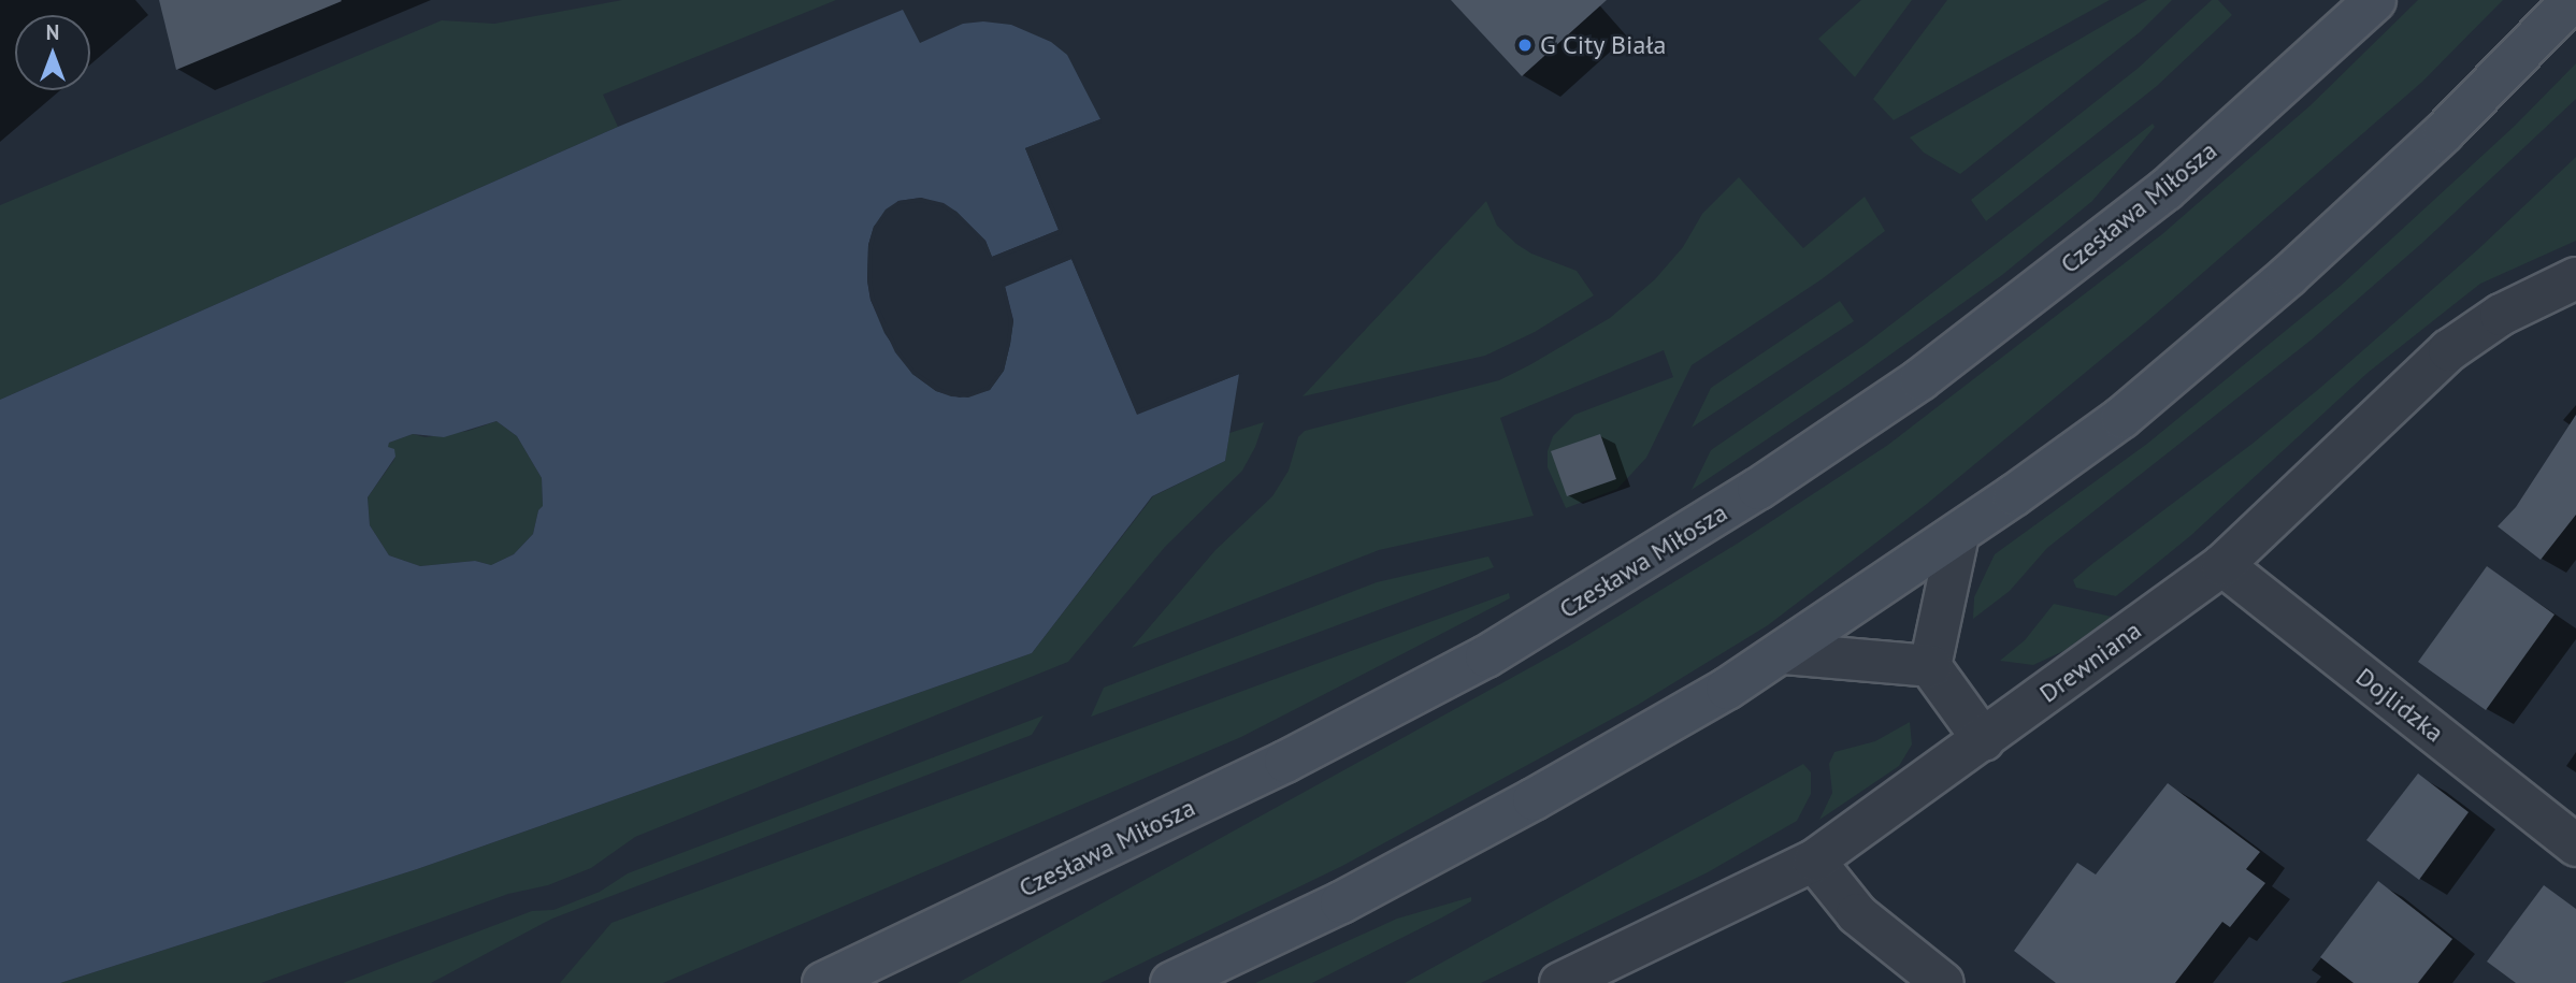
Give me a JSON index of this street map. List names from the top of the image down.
{
  "streets": {
    "main road": ["Czesława Miłosza"],
    "street": ["Drewniana", "Dojlidzka"]
  },
  "crossings": [
    ["Drewniana", "Dojlidzka"]
  ],
  "places": ["G City Biała"],
  "north": "top"
}
